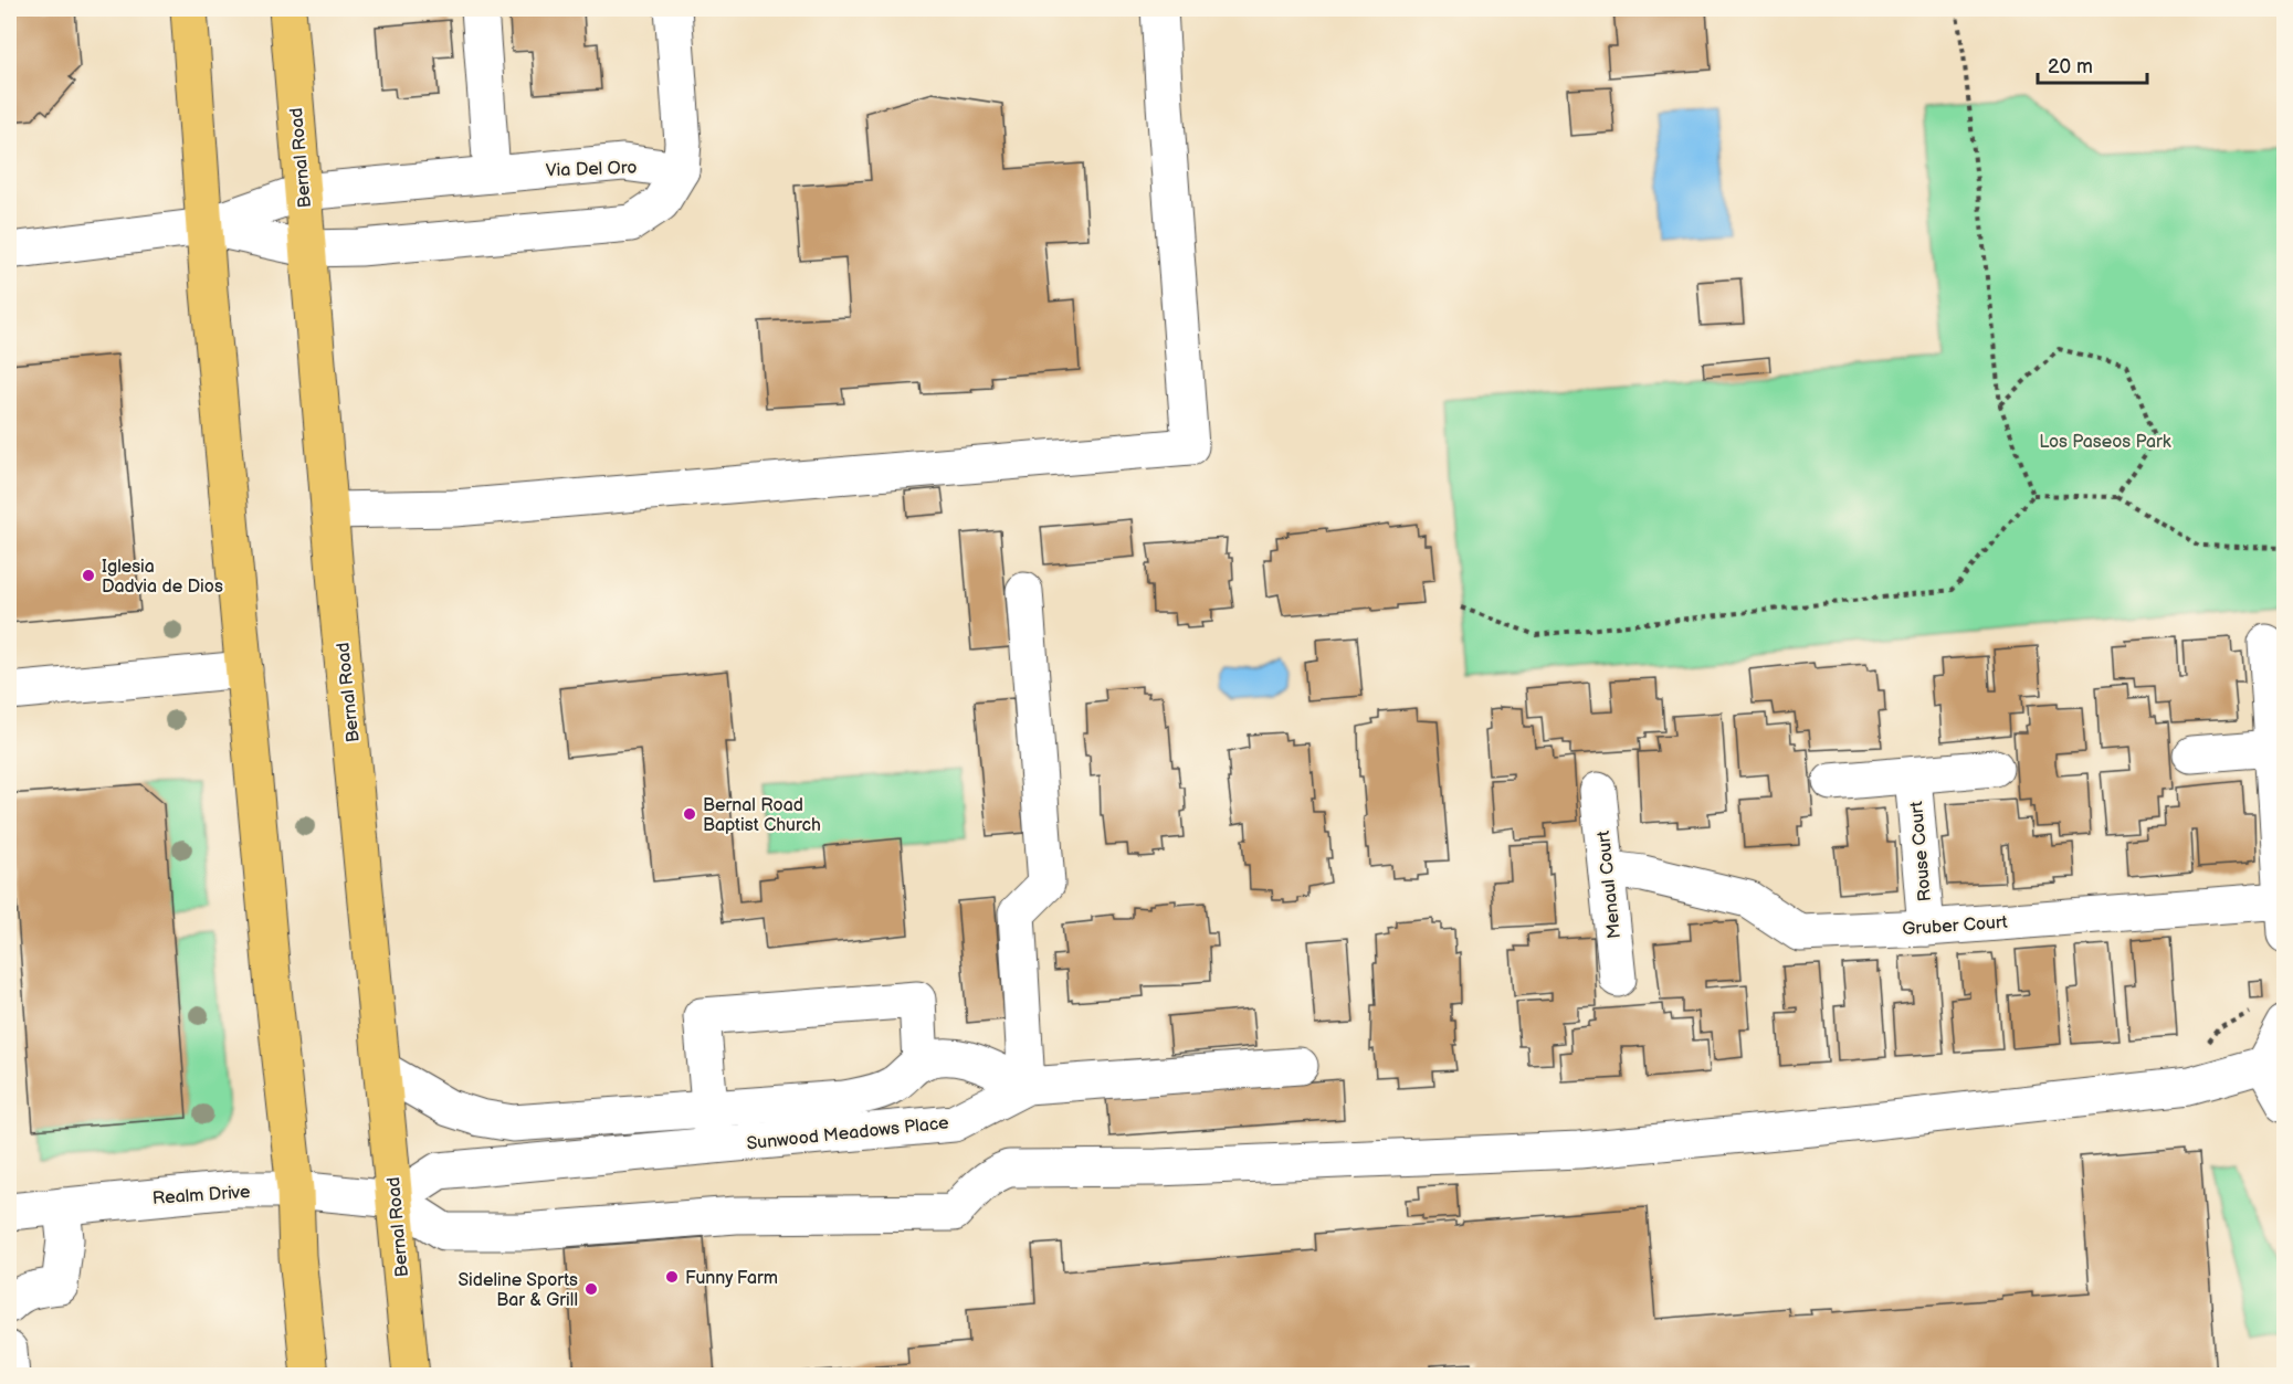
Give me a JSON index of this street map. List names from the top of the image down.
{
  "streets": {
    "main road": ["Bernal Road"],
    "street": [
      "Via Del Oro",
      "Rouse Court",
      "Menaul Court",
      "Gruber Court",
      "Sunwood Meadows Place",
      "Realm Drive"
    ]
  },
  "crossings": [
    ["Bernal Road", "Via Del Oro"],
    ["Bernal Road", "Sunwood Meadows Place"],
    ["Bernal Road", "Realm Drive"],
    ["Rouse Court", "Gruber Court"],
    ["Menaul Court", "Gruber Court"],
    ["Sunwood Meadows Place", "Realm Drive"]
  ],
  "parks": ["Los Paseos Park"],
  "places": [
    "Iglesia Dadvia de Dios",
    "Bernal Road Baptist Church",
    "Funny Farm",
    "Sideline Sports Bar & Grill"
  ],
  "scale_bar": "20 m"
}
